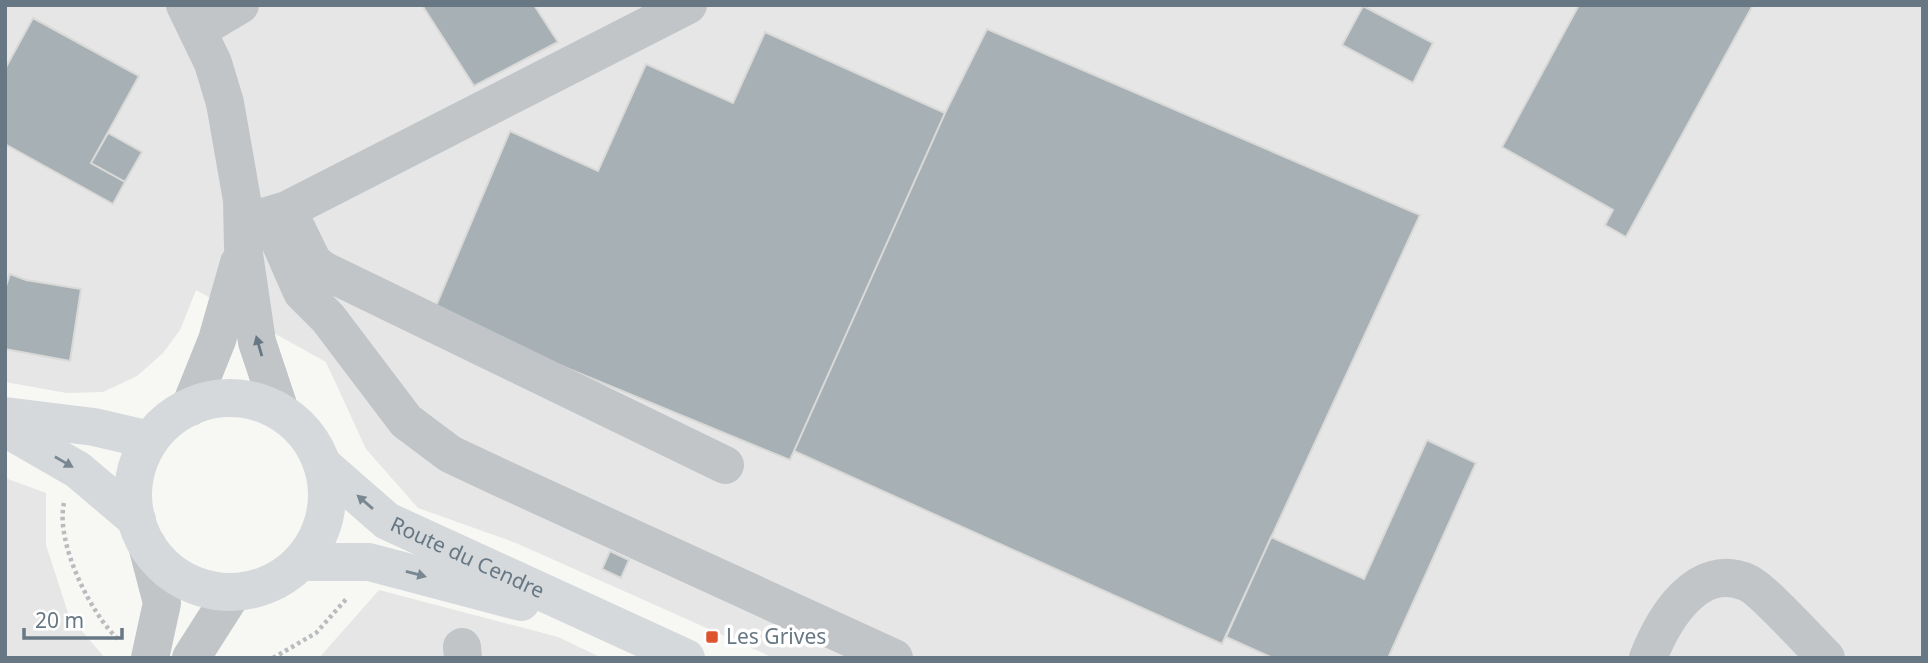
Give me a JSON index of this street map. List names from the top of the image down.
{
  "streets": {
    "main road": ["Route du Cendre"]
  },
  "places": {
    "transit": ["Les Grives"]
  },
  "scale_bar": "20 m"
}
